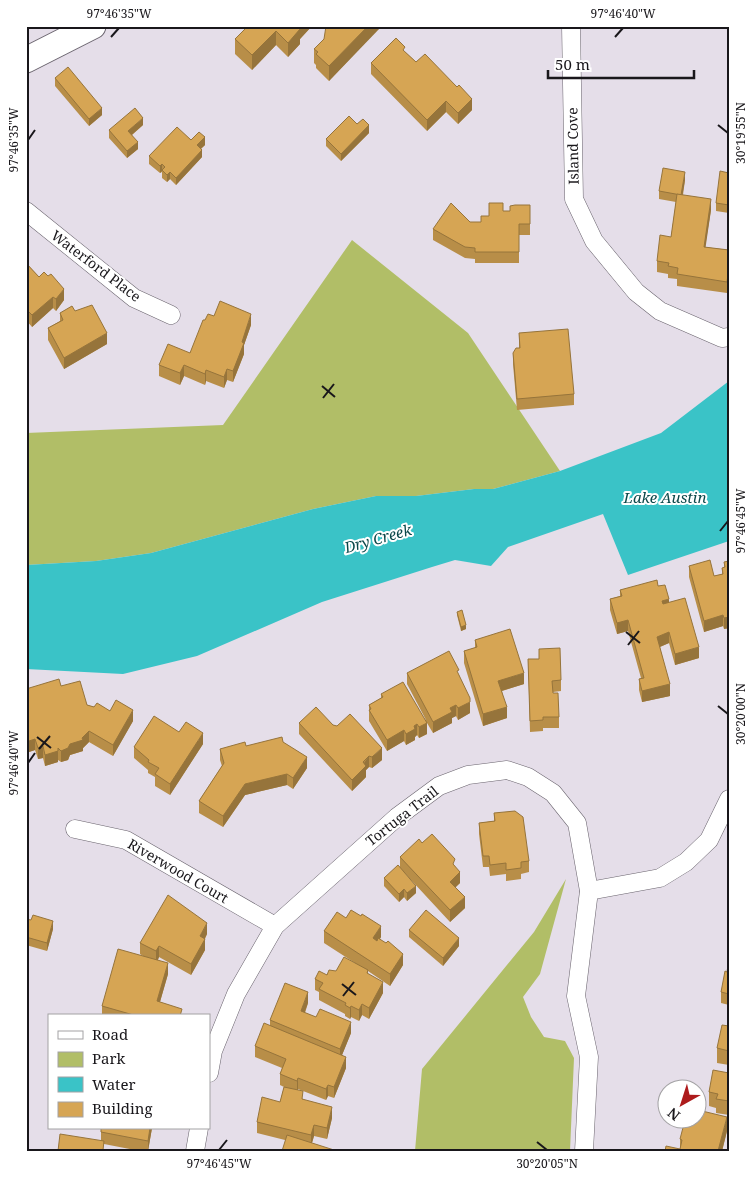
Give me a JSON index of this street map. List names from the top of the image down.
{
  "streets": {
    "street": [
      "Island Cove",
      "Waterford Place",
      "Tortuga Trail",
      "Riverwood Court"
    ]
  },
  "crossings": [
    ["Tortuga Trail", "Riverwood Court"]
  ],
  "water": ["Lake Austin", "Dry Creek"],
  "legend": [
    "Road",
    "Park",
    "Water",
    "Building"
  ],
  "scale_bar": "50 m",
  "north": "bottom left",
  "coordinates": [
    "97°46'35\"W",
    "97°46'40\"W",
    "30°19'55\"N",
    "97°46'45\"W",
    "30°20'00\"N",
    "30°20'05\"N"
  ]
}
